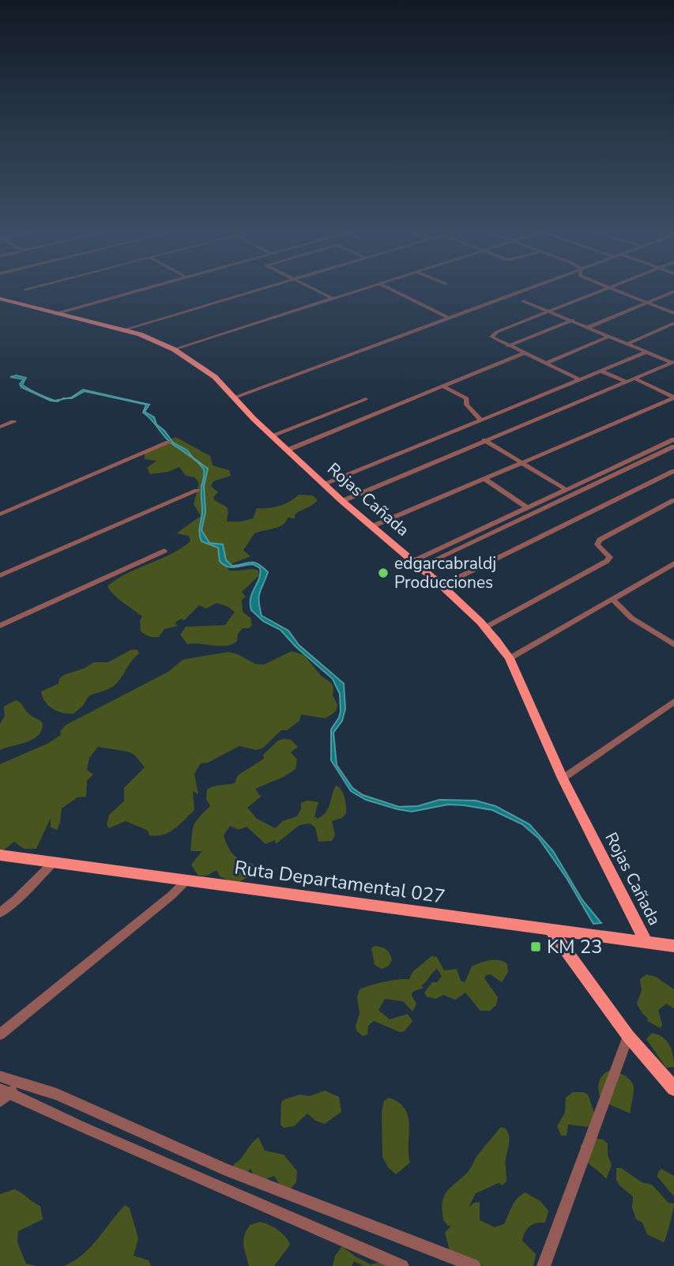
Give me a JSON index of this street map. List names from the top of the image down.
{
  "streets": {
    "main road": ["Rojas Cañada", "Ruta Departamental 027"]
  },
  "crossings": [
    ["Rojas Cañada", "Ruta Departamental 027"]
  ],
  "places": {
    "other": ["edgarcabraldj Producciones"],
    "transit": ["KM 23"]
  }
}
